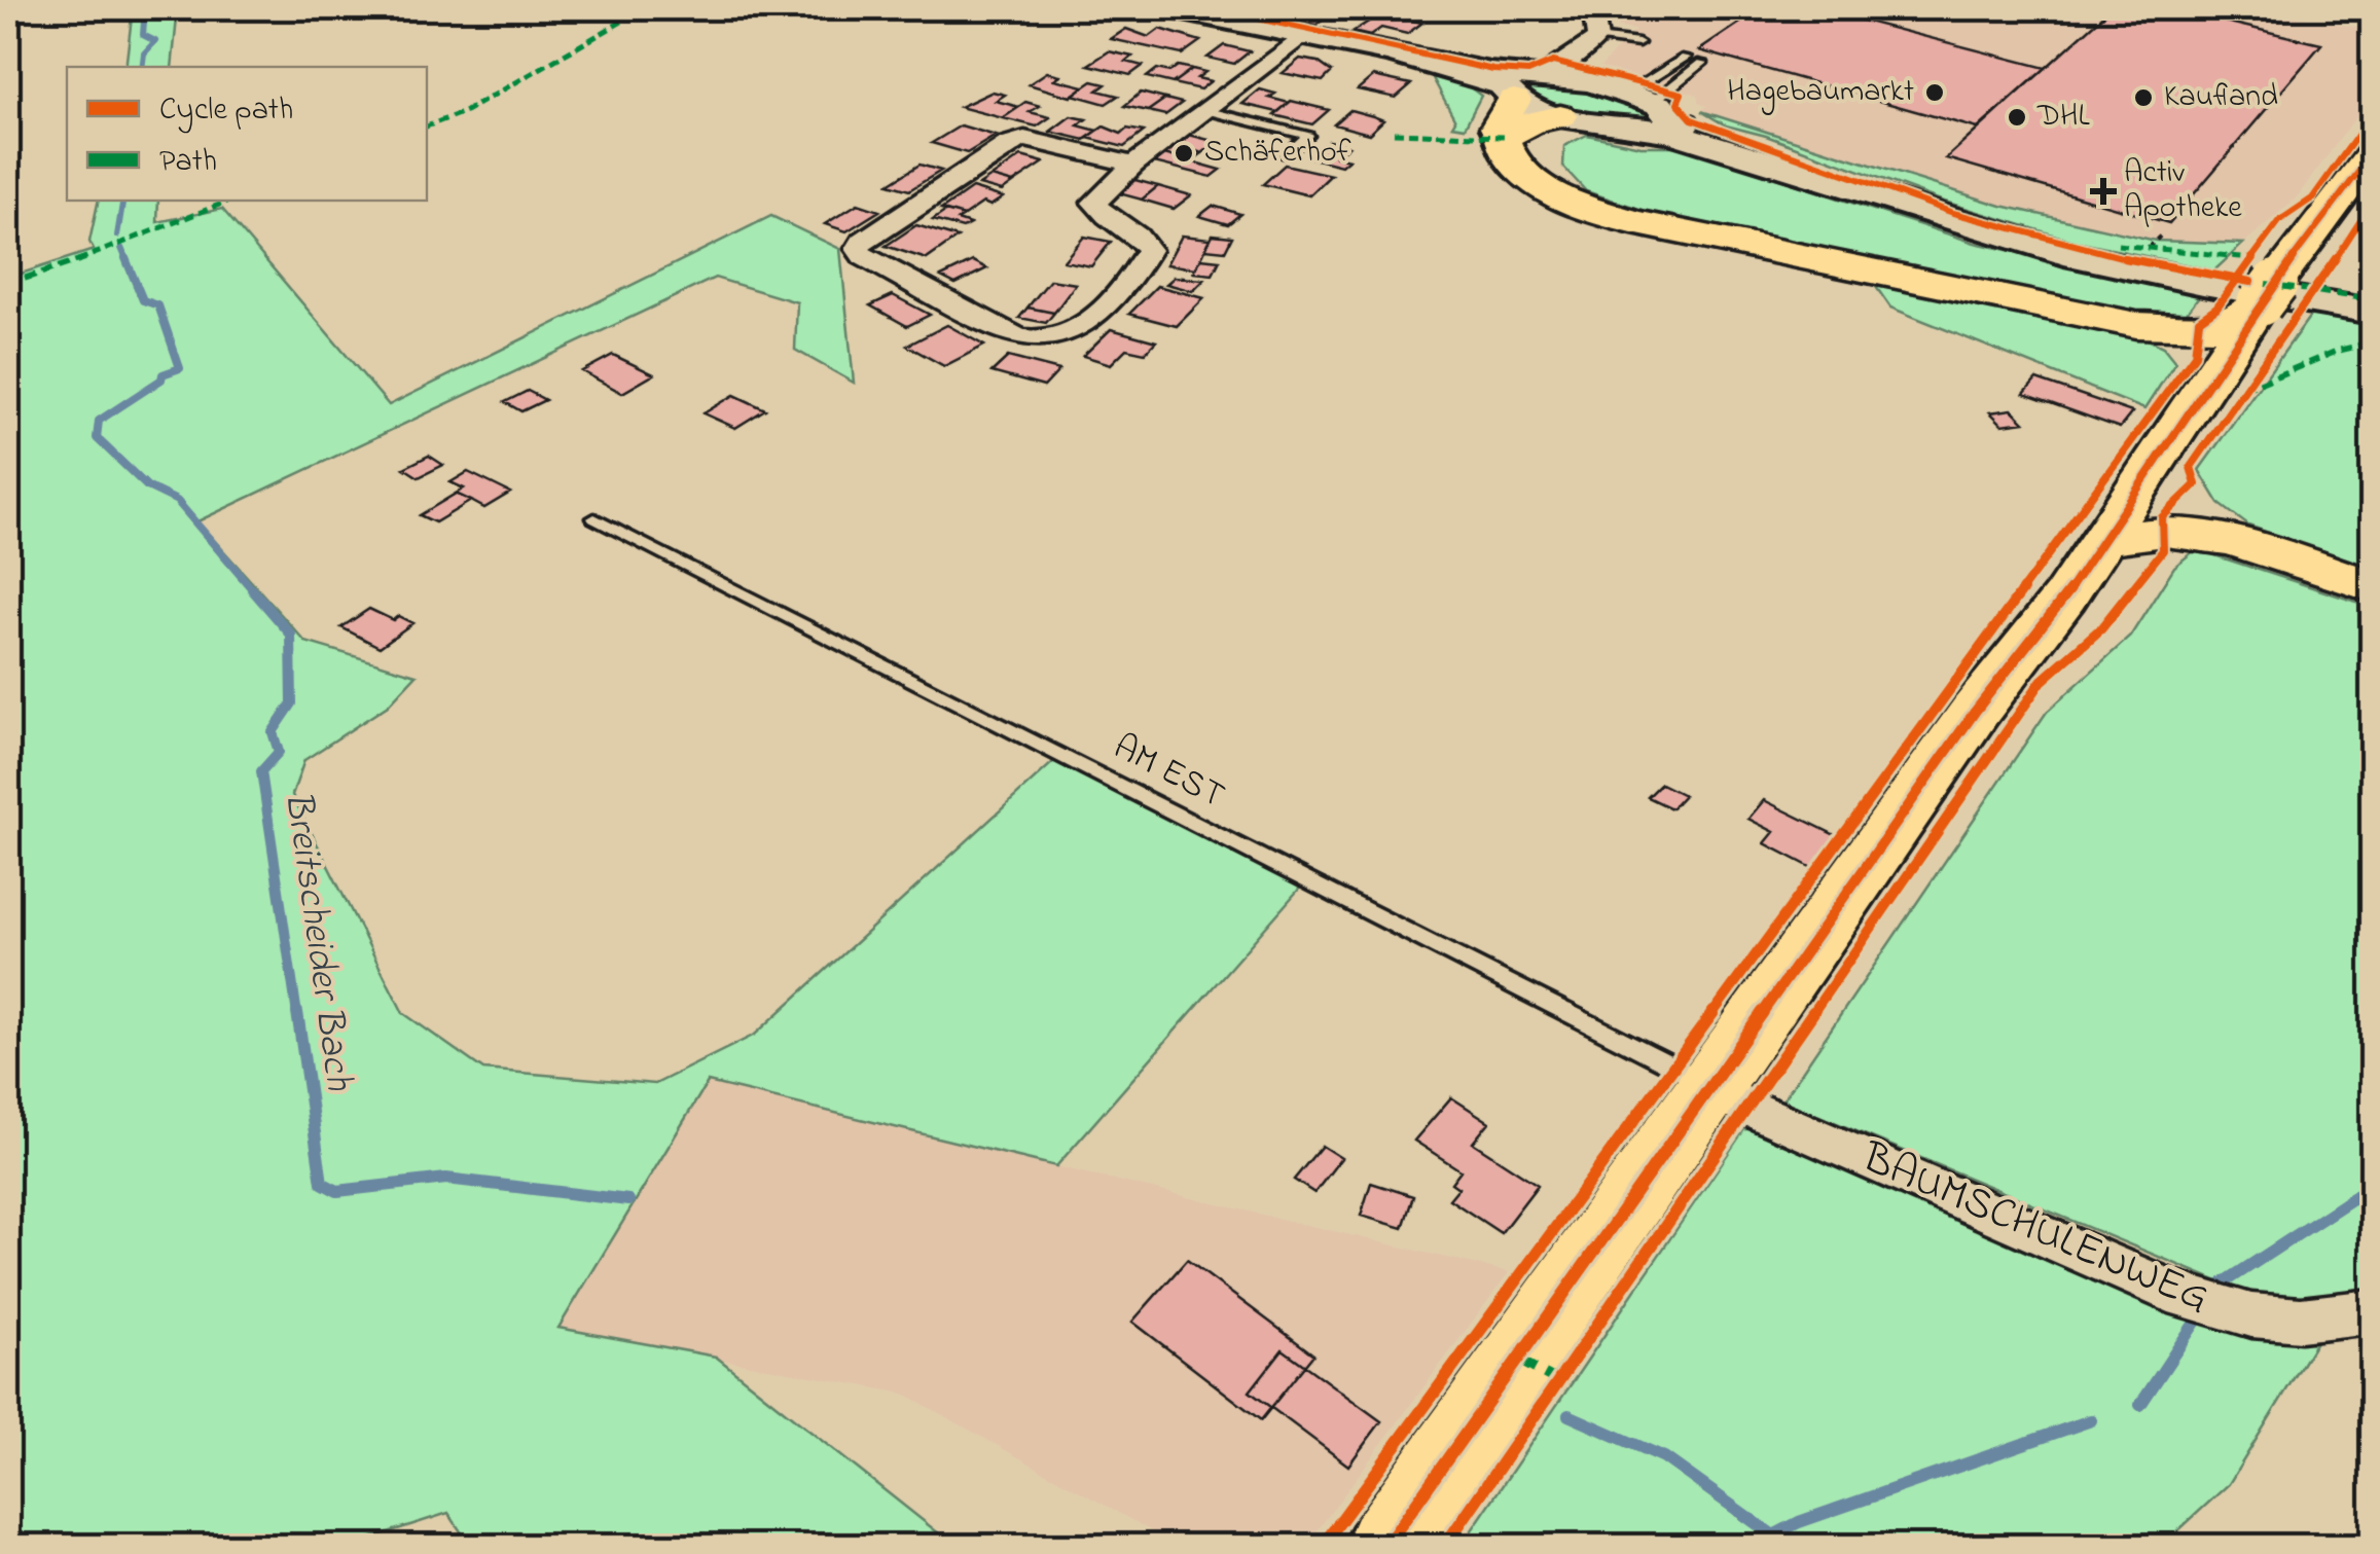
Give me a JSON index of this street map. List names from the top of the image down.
{
  "streets": {
    "street": ["BAUMSCHULENWEG"],
    "lane": ["AM EST"]
  },
  "crossings": [
    ["AM EST", "BAUMSCHULENWEG"]
  ],
  "water": ["Breitscheider Bach"],
  "places": {
    "other": [
      "Hagebaumarkt",
      "Kaufland",
      "DHL",
      "Schäferhof"
    ],
    "health": ["Activ Apotheke"]
  },
  "legend": ["Cycle path", "Path"]
}
